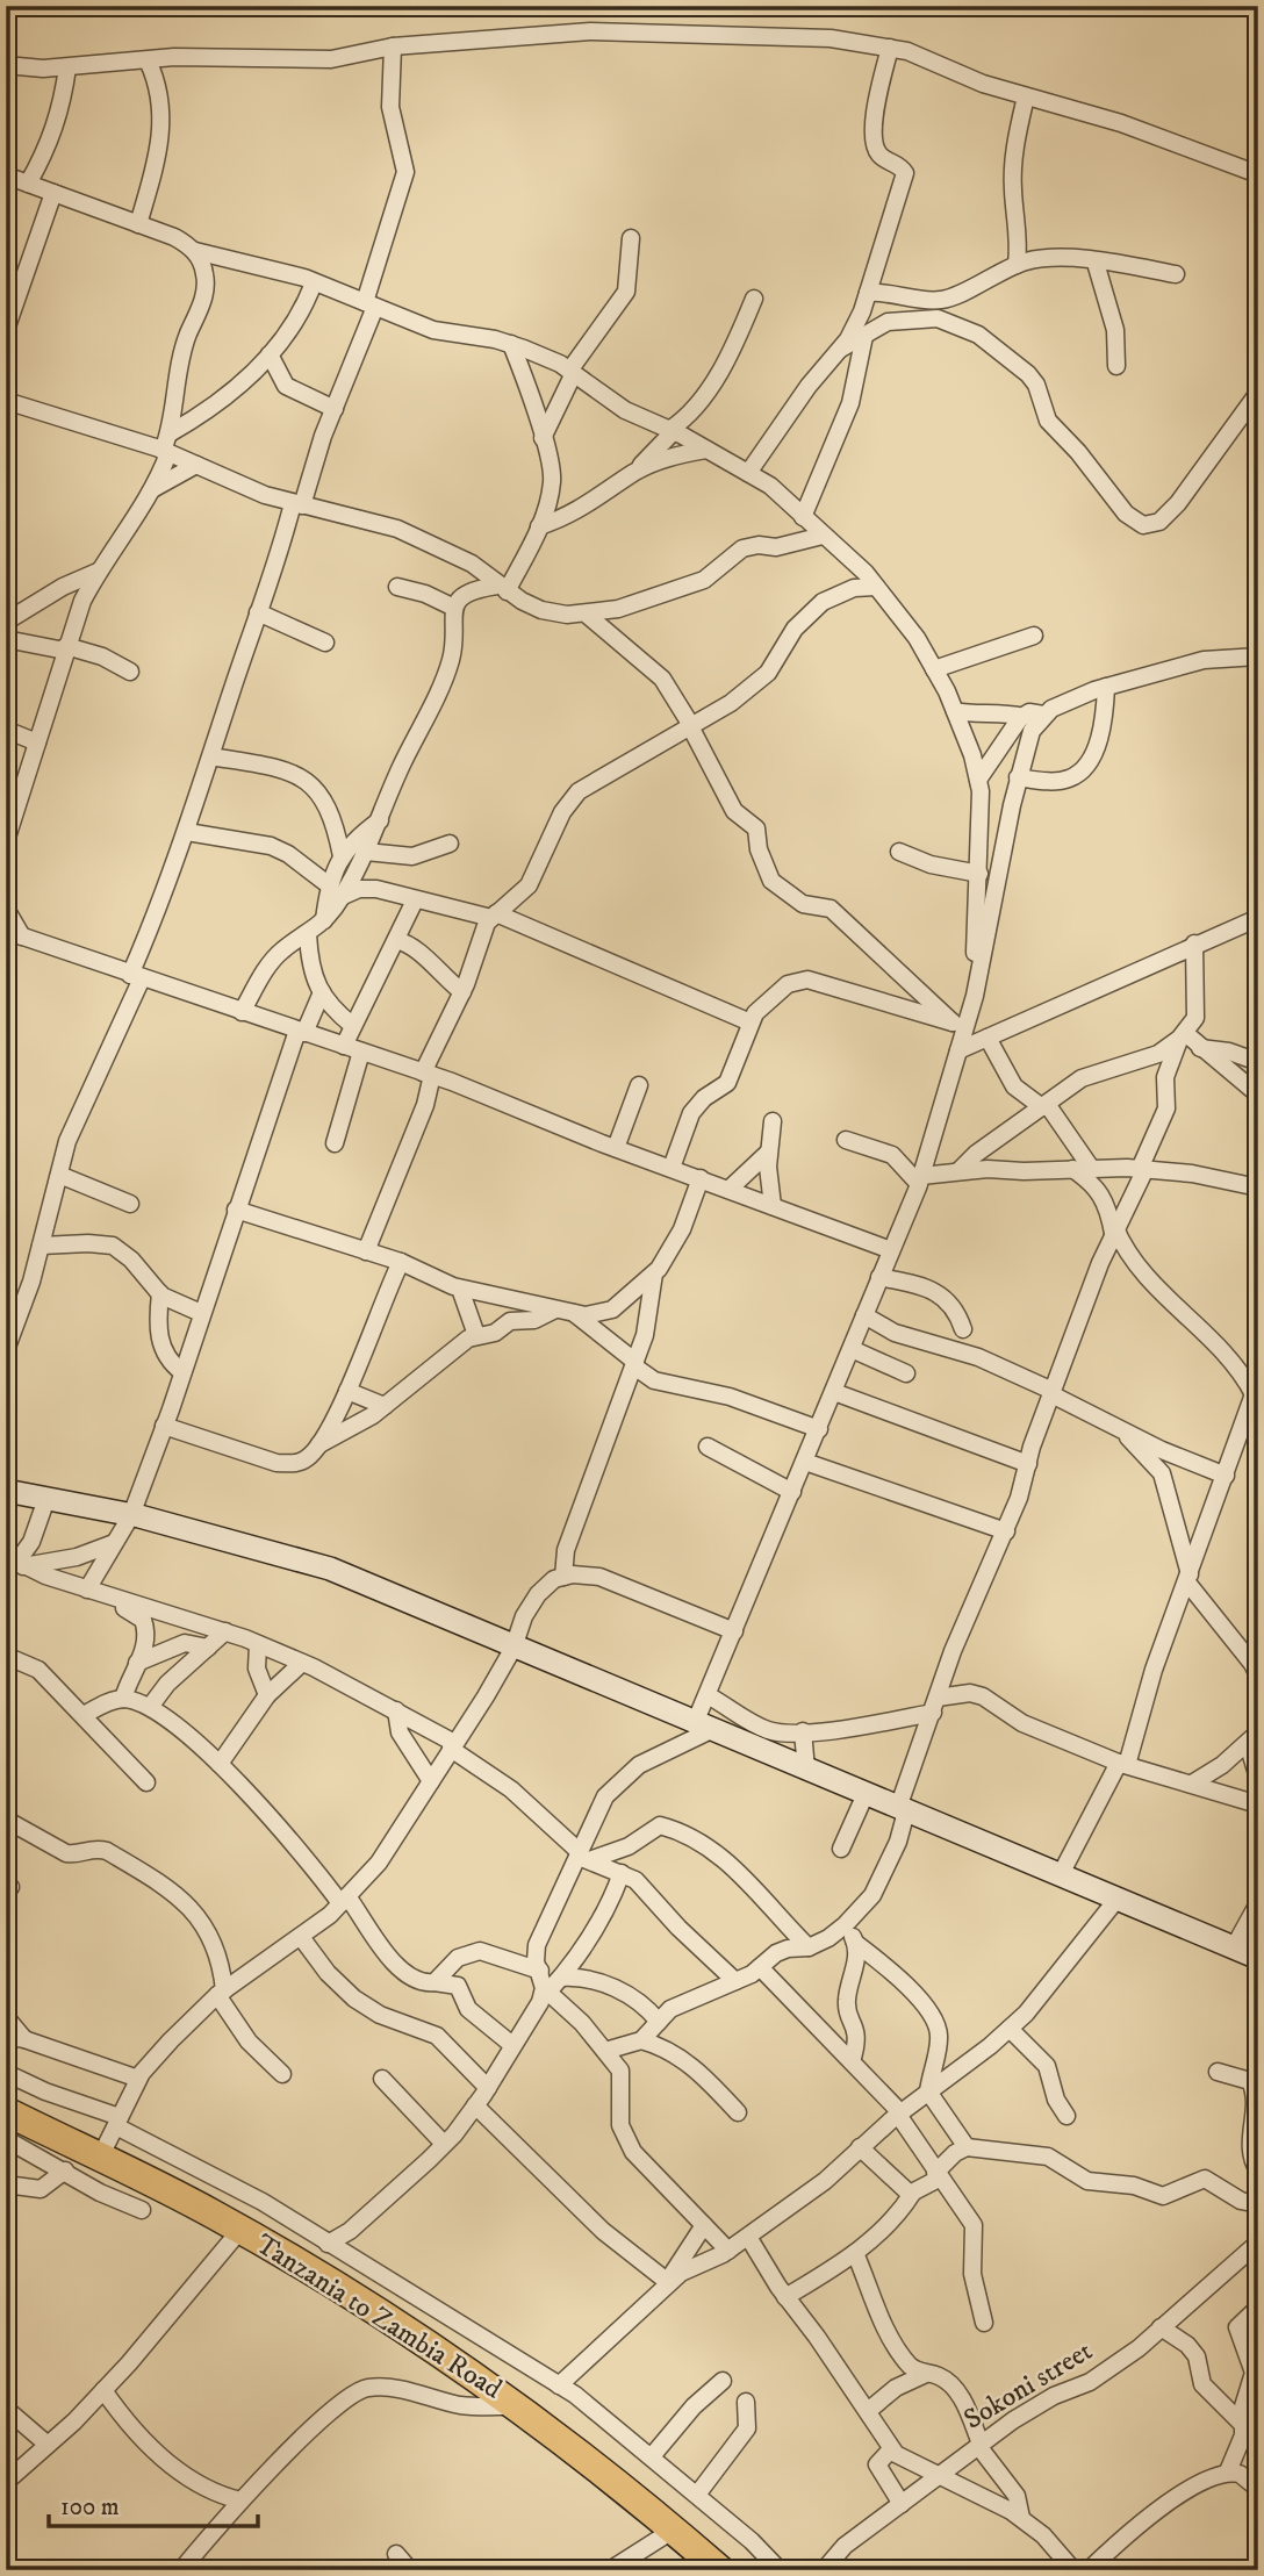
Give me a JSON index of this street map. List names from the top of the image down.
{
  "streets": {
    "highway": ["Tanzania to Zambia Road"],
    "street": ["Sokoni street"]
  },
  "scale_bar": "100 m"
}
